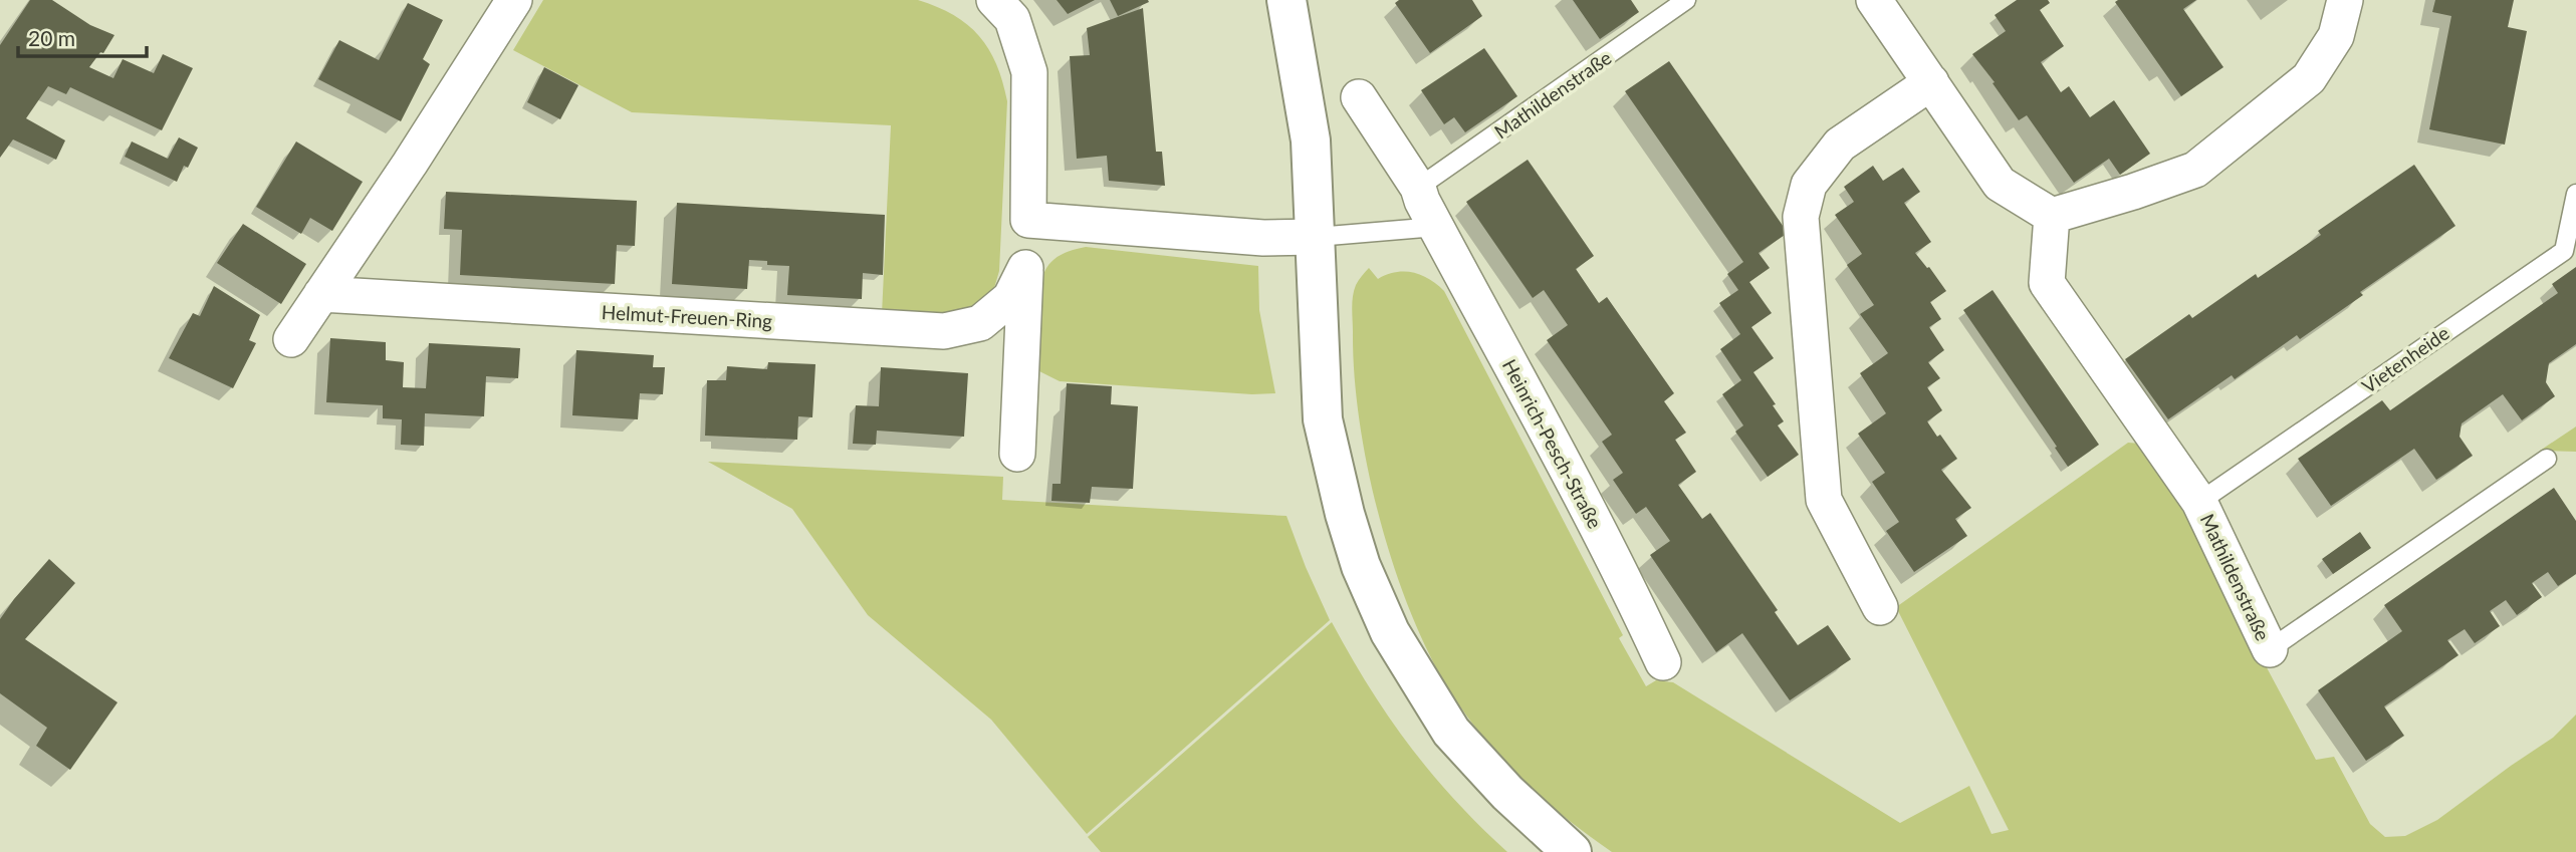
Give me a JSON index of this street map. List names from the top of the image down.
{
  "streets": {
    "street": ["Mathildenstraße", "Helmut-Freuen-Ring", "Heinrich-Pesch-Straße"],
    "lane": ["Vietenheide"]
  },
  "crossings": [
    ["Mathildenstraße", "Vietenheide"],
    ["Mathildenstraße", "Heinrich-Pesch-Straße"]
  ],
  "scale_bar": "20 m"
}
